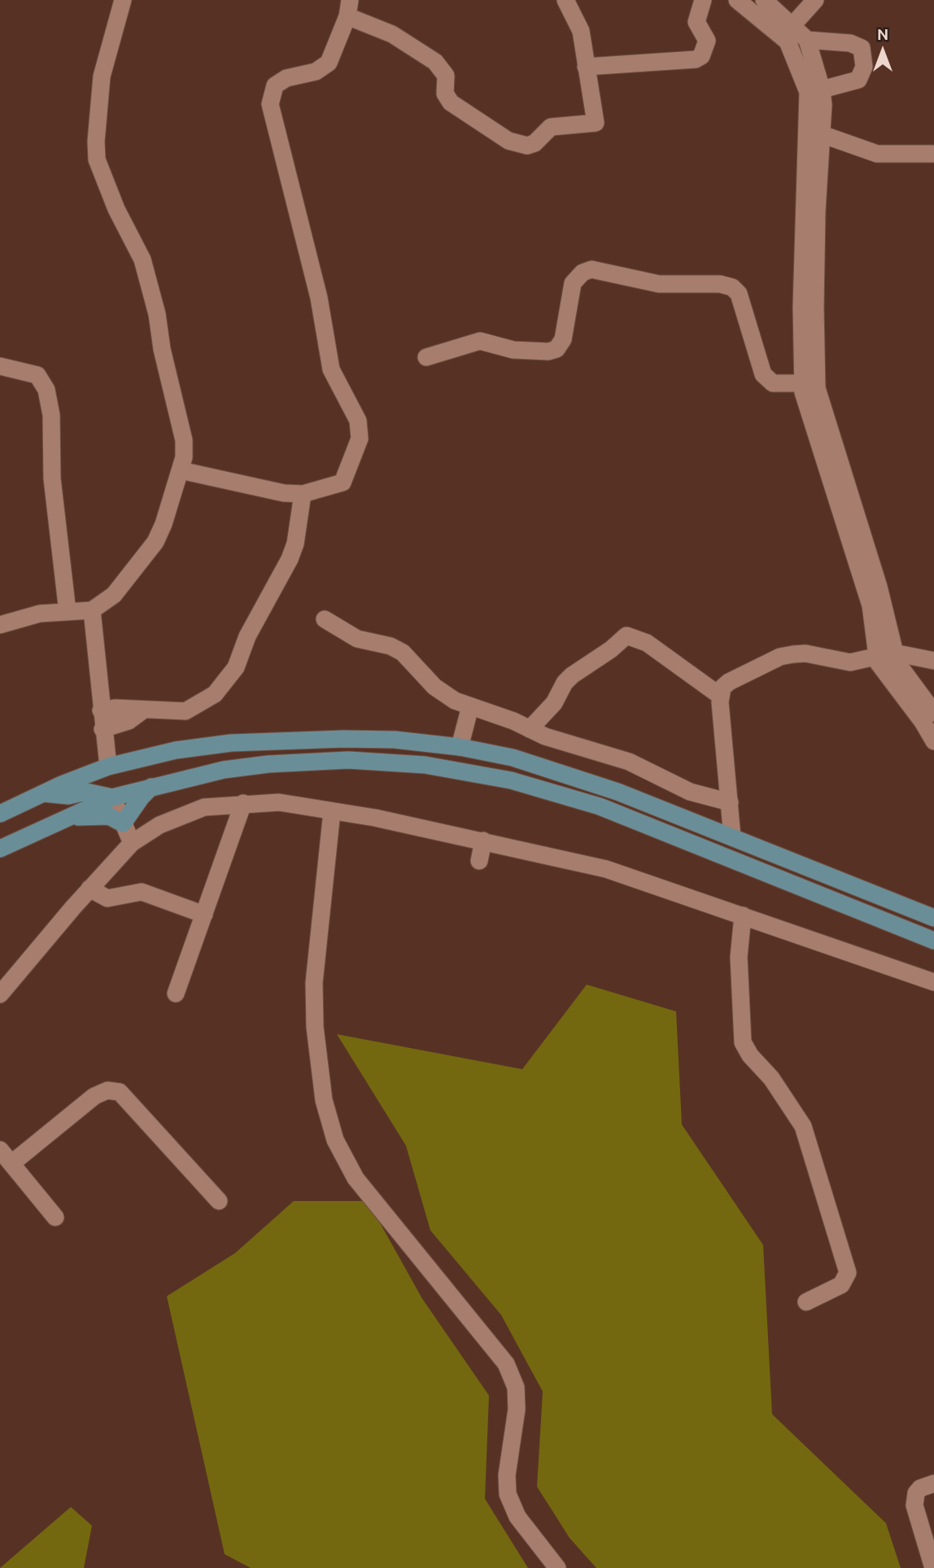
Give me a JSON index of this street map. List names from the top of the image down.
{
  "north": "top"
}
